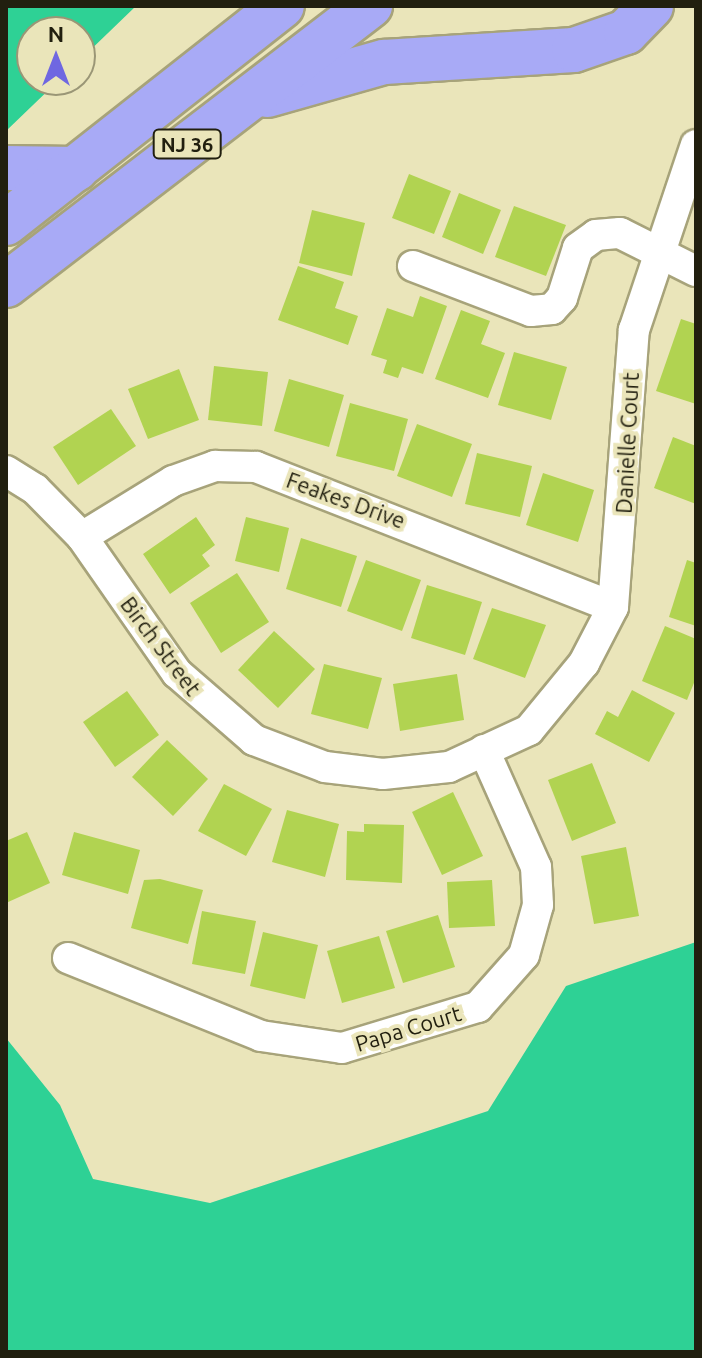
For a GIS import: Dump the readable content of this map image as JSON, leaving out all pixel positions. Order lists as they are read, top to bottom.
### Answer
{
  "streets": {
    "highway": ["NJ 36"],
    "street": [
      "Danielle Court",
      "Feakes Drive",
      "Birch Street",
      "Papa Court"
    ]
  },
  "crossings": [
    ["Danielle Court", "Feakes Drive"],
    ["Danielle Court", "Birch Street"],
    ["Feakes Drive", "Birch Street"],
    ["Birch Street", "Papa Court"]
  ],
  "north": "top"
}
